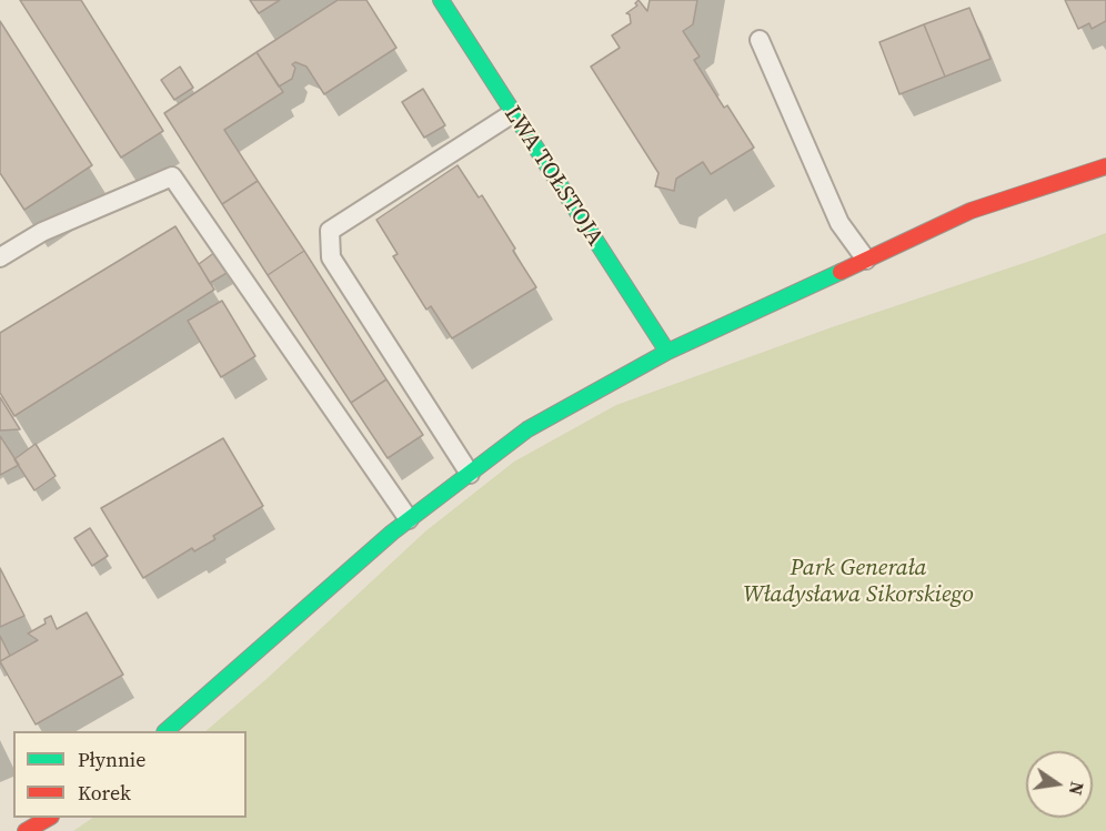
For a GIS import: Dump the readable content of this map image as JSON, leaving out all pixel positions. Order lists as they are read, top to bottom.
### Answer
{
  "streets": {
    "street": ["LWA TOŁSTOJA"]
  },
  "parks": ["Park Generała Władysława Sikorskiego"],
  "legend": ["Płynnie", "Korek"],
  "north": "right"
}
